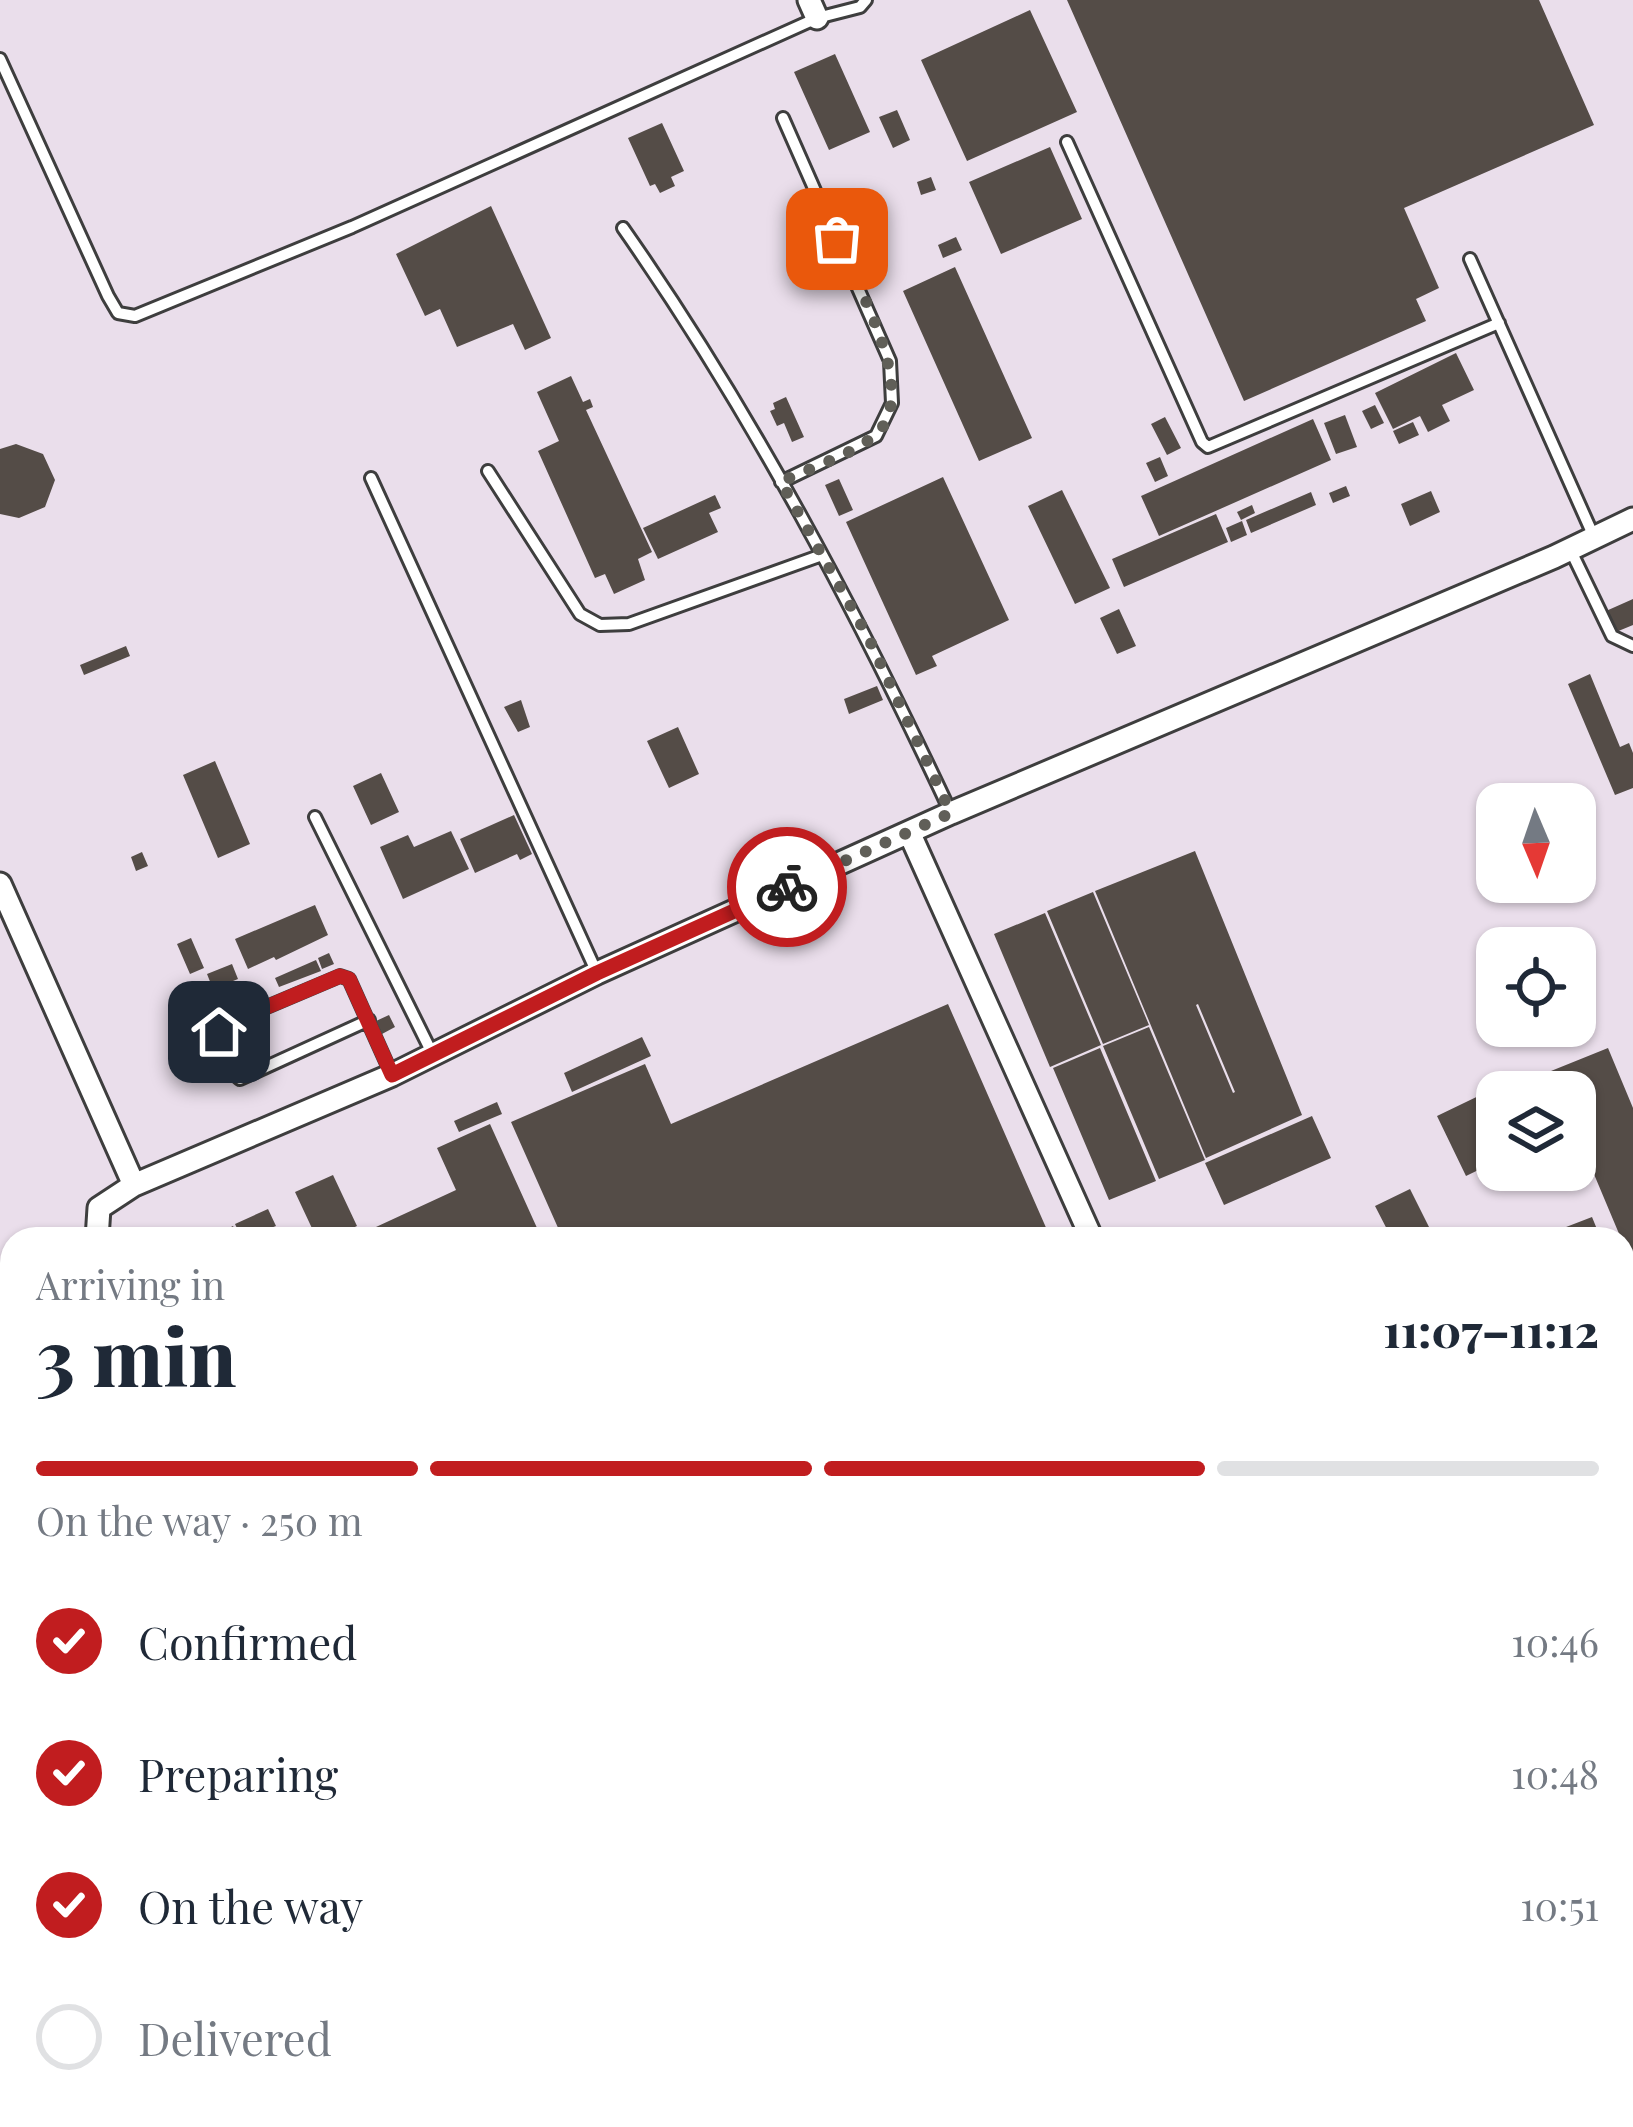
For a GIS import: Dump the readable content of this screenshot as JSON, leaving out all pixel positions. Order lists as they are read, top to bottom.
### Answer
{
  "north": "bottom",
  "page": {
    "heading": ["3 min", "Arriving in", "11:07–11:12"],
    "bar": "On the way · 250 m",
    "list": [
      ["Confirmed", "10:46"],
      ["Preparing", "10:48"],
      ["On the way", "10:51"],
      "Delivered"
    ]
  }
}
